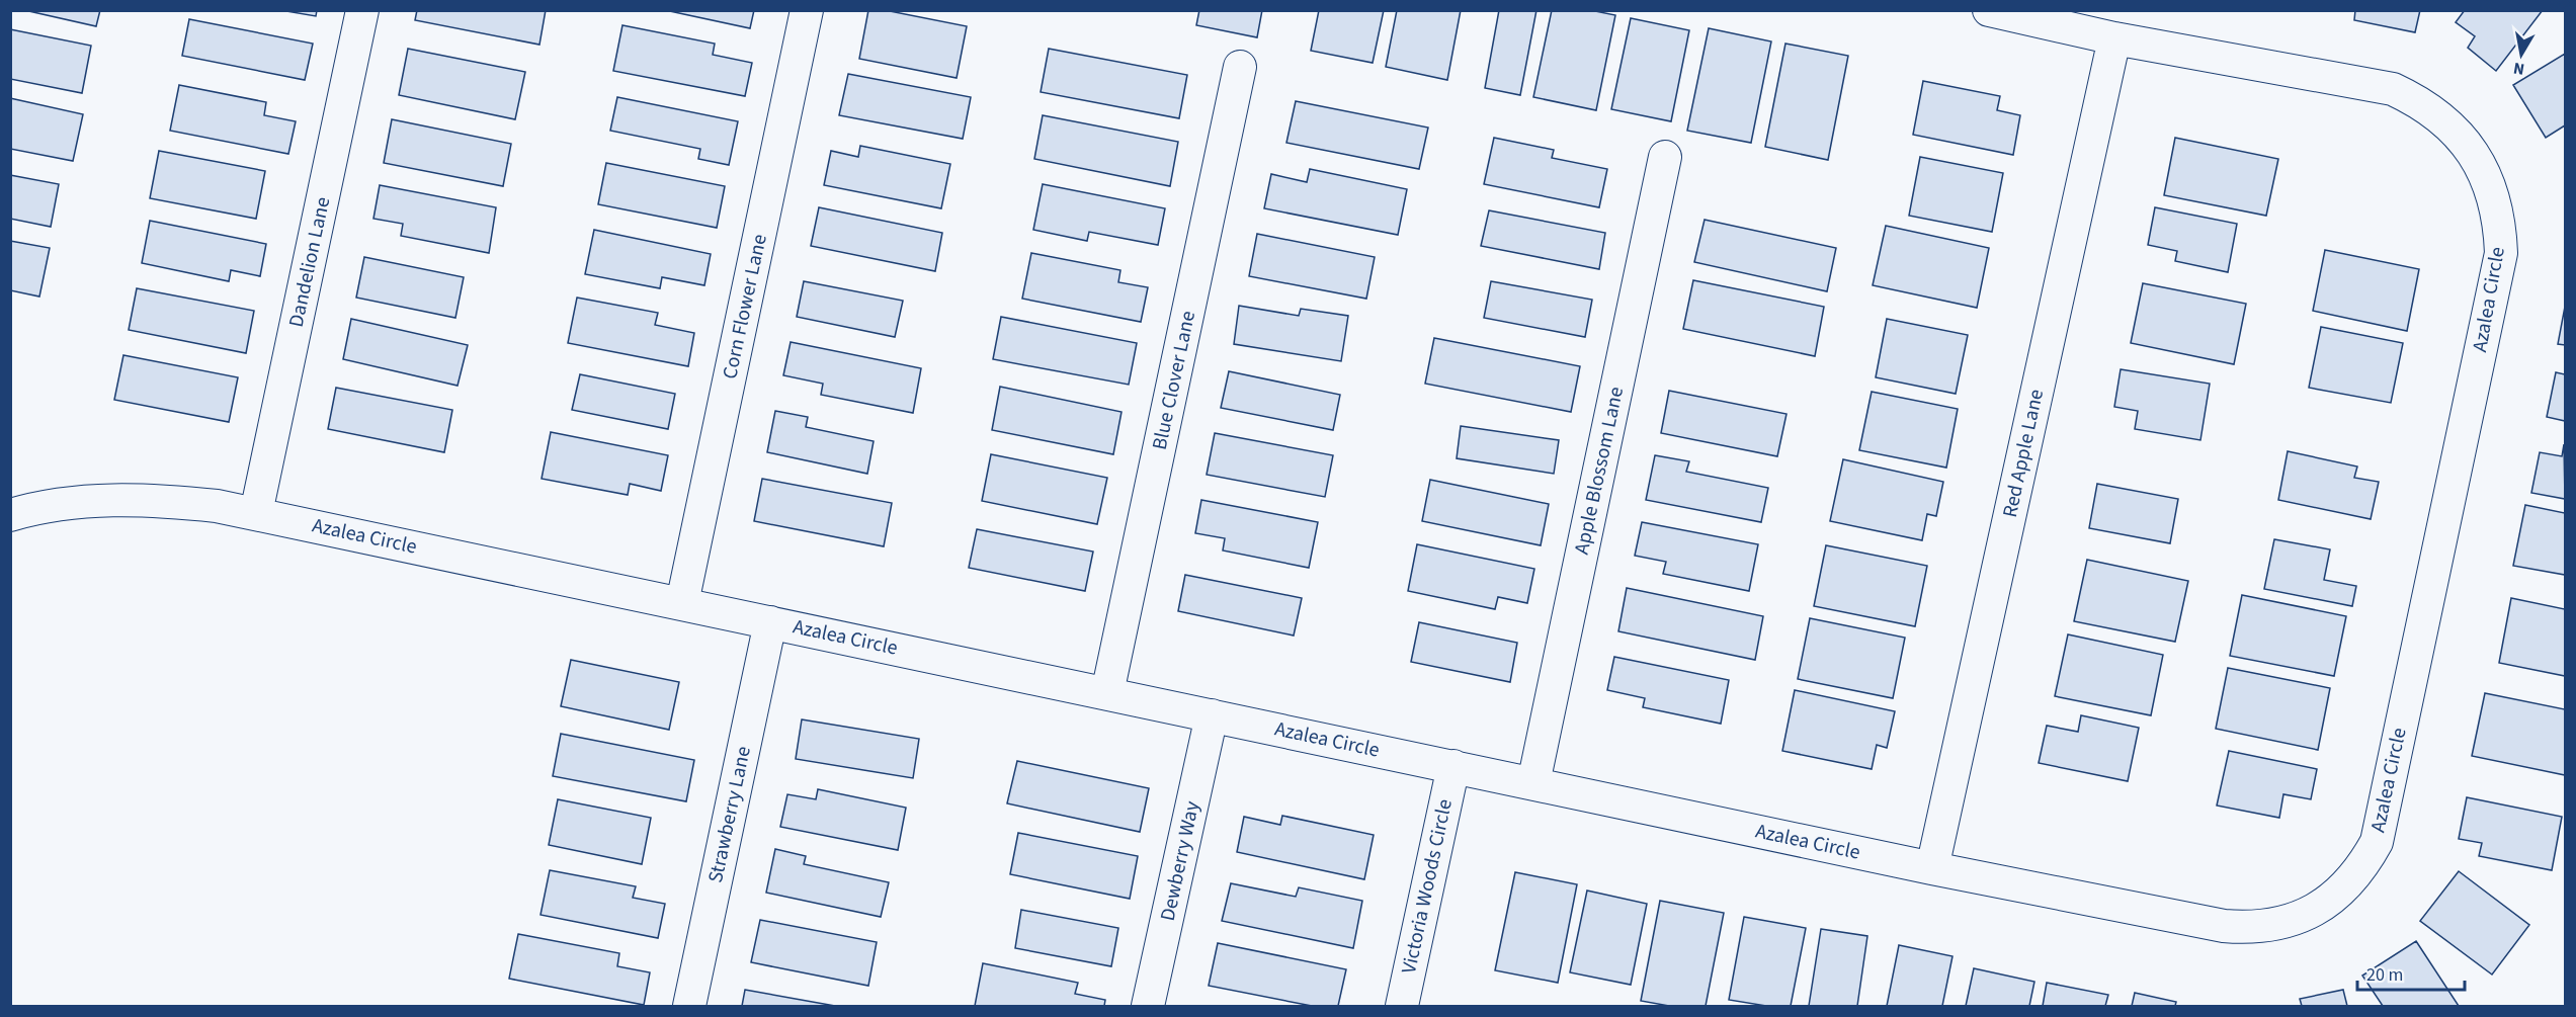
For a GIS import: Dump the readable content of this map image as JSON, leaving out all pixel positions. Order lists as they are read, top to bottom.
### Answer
{
  "streets": {
    "street": [
      "Dandelion Lane",
      "Azalea Circle",
      "Corn Flower Lane",
      "Blue Clover Lane",
      "Red Apple Lane",
      "Apple Blossom Lane",
      "Strawberry Lane",
      "Dewberry Way",
      "Victoria Woods Circle"
    ]
  },
  "crossings": [
    ["Dandelion Lane", "Azalea Circle"],
    ["Azalea Circle", "Corn Flower Lane"],
    ["Azalea Circle", "Blue Clover Lane"],
    ["Azalea Circle", "Red Apple Lane"],
    ["Azalea Circle", "Apple Blossom Lane"],
    ["Azalea Circle", "Strawberry Lane"],
    ["Azalea Circle", "Dewberry Way"],
    ["Azalea Circle", "Victoria Woods Circle"]
  ],
  "scale_bar": "20 m",
  "north": "bottom"
}
